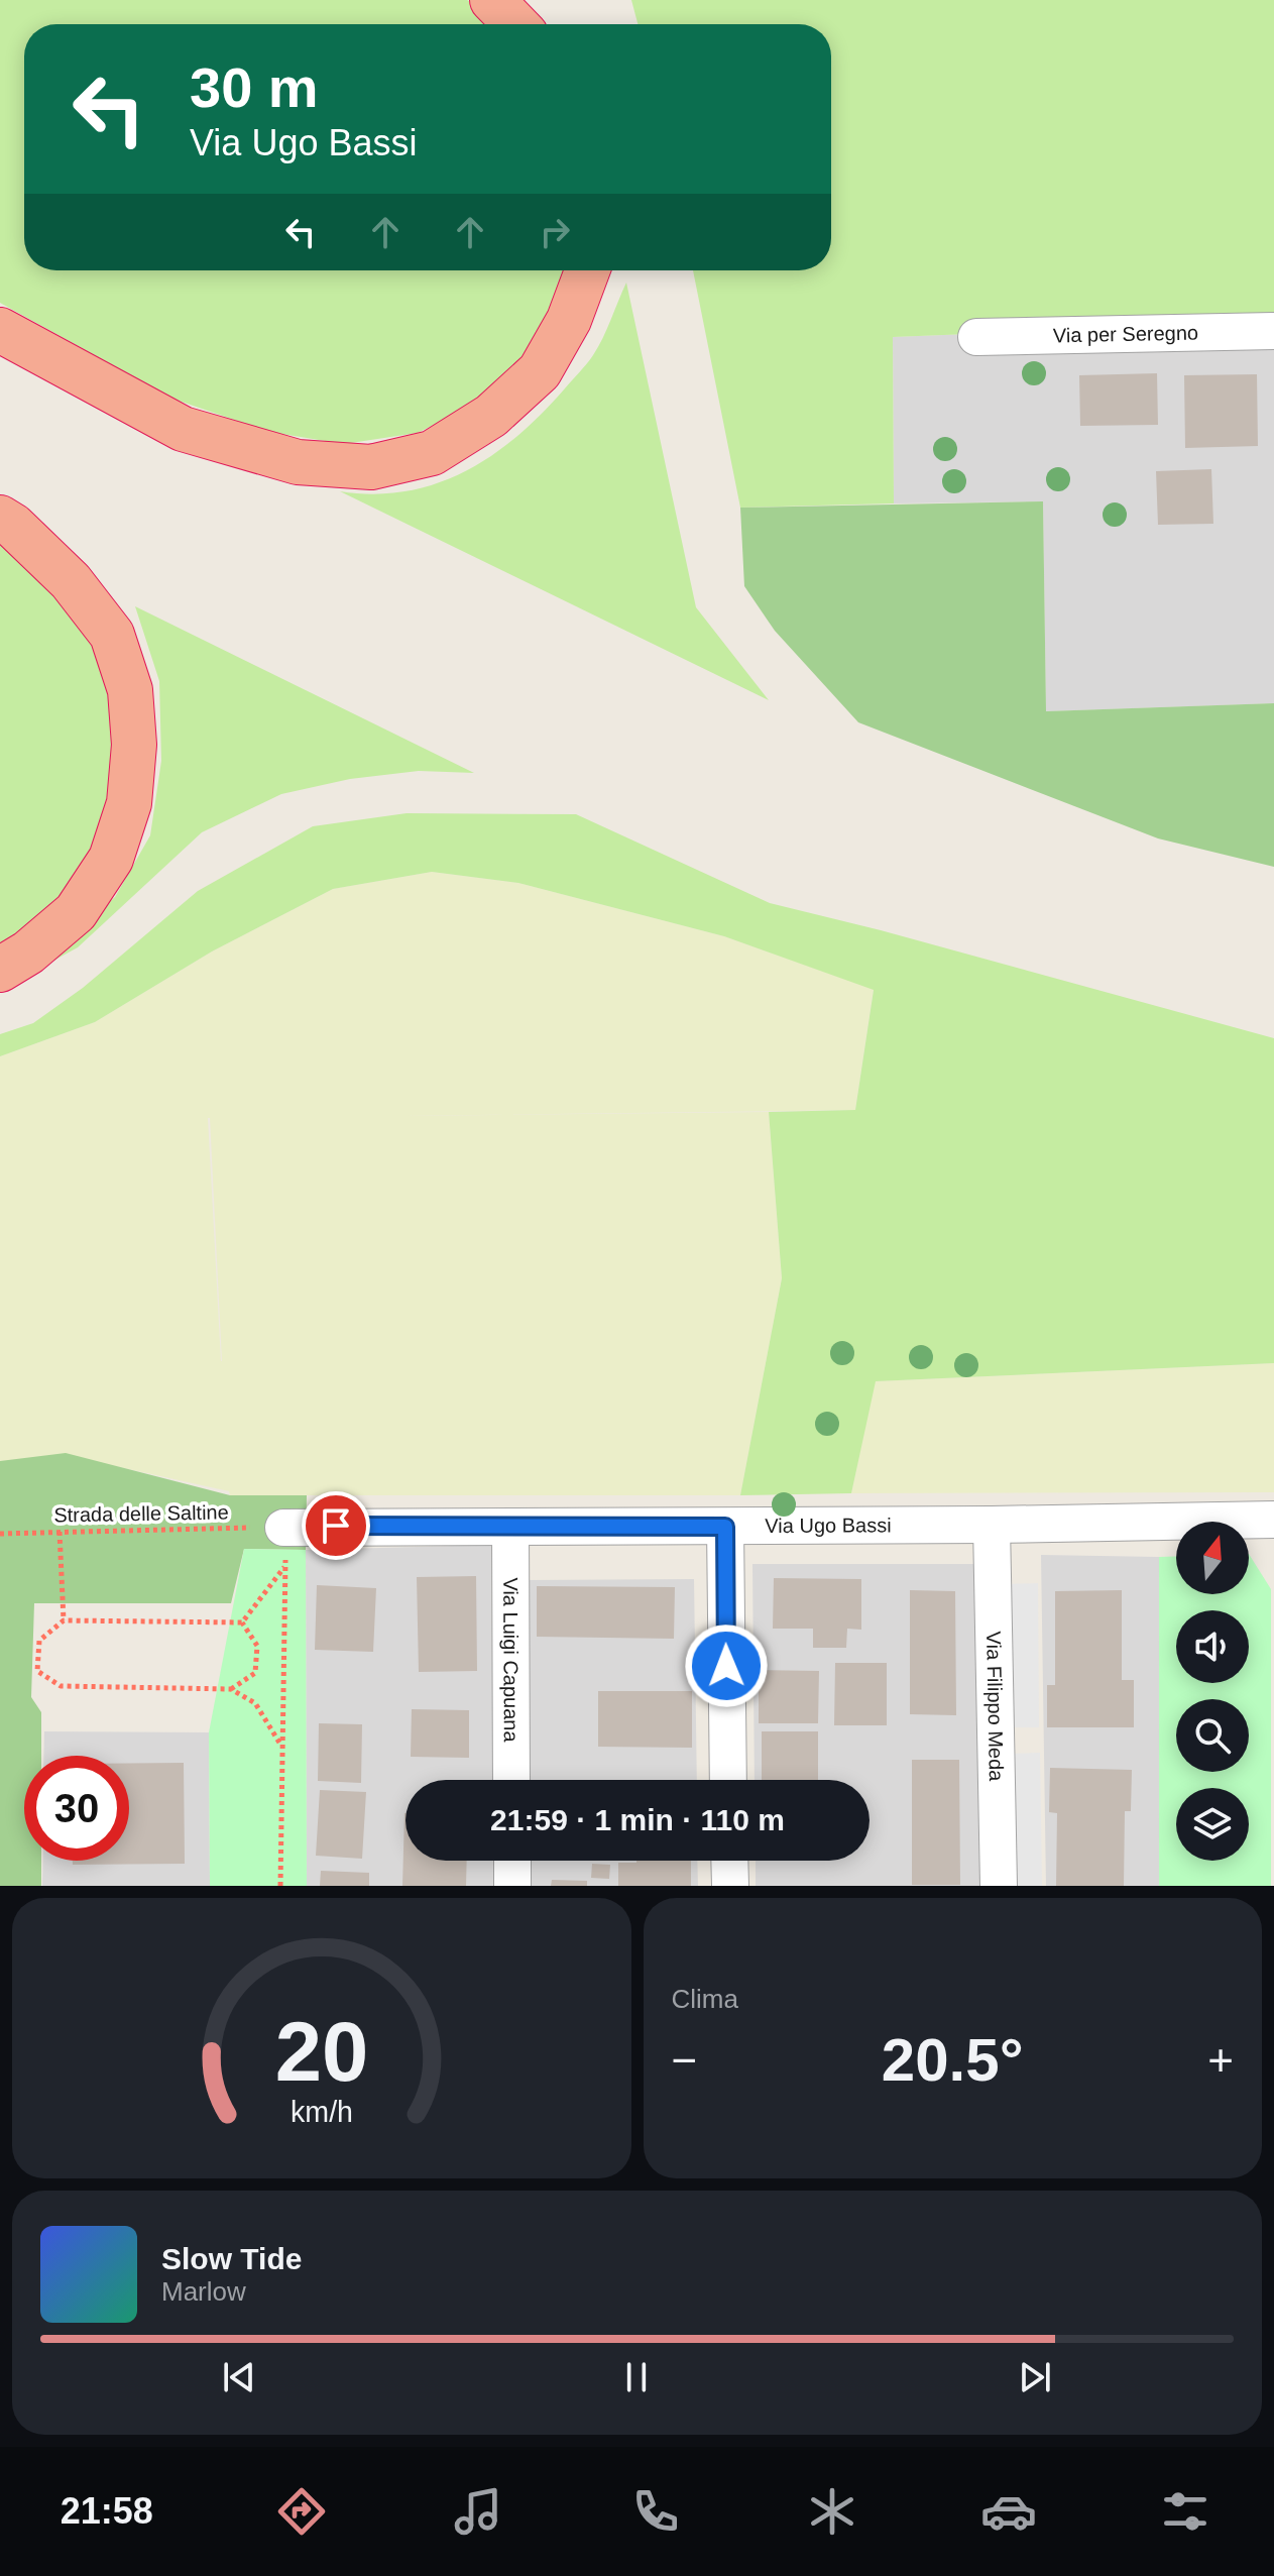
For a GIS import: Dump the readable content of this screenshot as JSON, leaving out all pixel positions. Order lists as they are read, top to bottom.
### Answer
{
  "streets": {
    "street": [
      "Via per Seregno",
      "Via Ugo Bassi",
      "Via Luigi Capuana",
      "Via Filippo Meda"
    ],
    "path": ["Strada delle Saltine"]
  },
  "crossings": [
    ["Strada delle Saltine", "Via Ugo Bassi"],
    ["Via Ugo Bassi", "Via Luigi Capuana"],
    ["Via Ugo Bassi", "Via Filippo Meda"]
  ],
  "north": "top",
  "page": {
    "turn": ["30 m", "Via Ugo Bassi"],
    "limit": "30",
    "trip": "21:59 · 1 min · 110 m",
    "tile": "Clima",
    "heat": ["−", "20.5°", "+"],
    "song": ["Slow Tide", "Marlow"],
    "tabs": "21:58",
    "gauge": ["20", "km/h"]
  }
}
